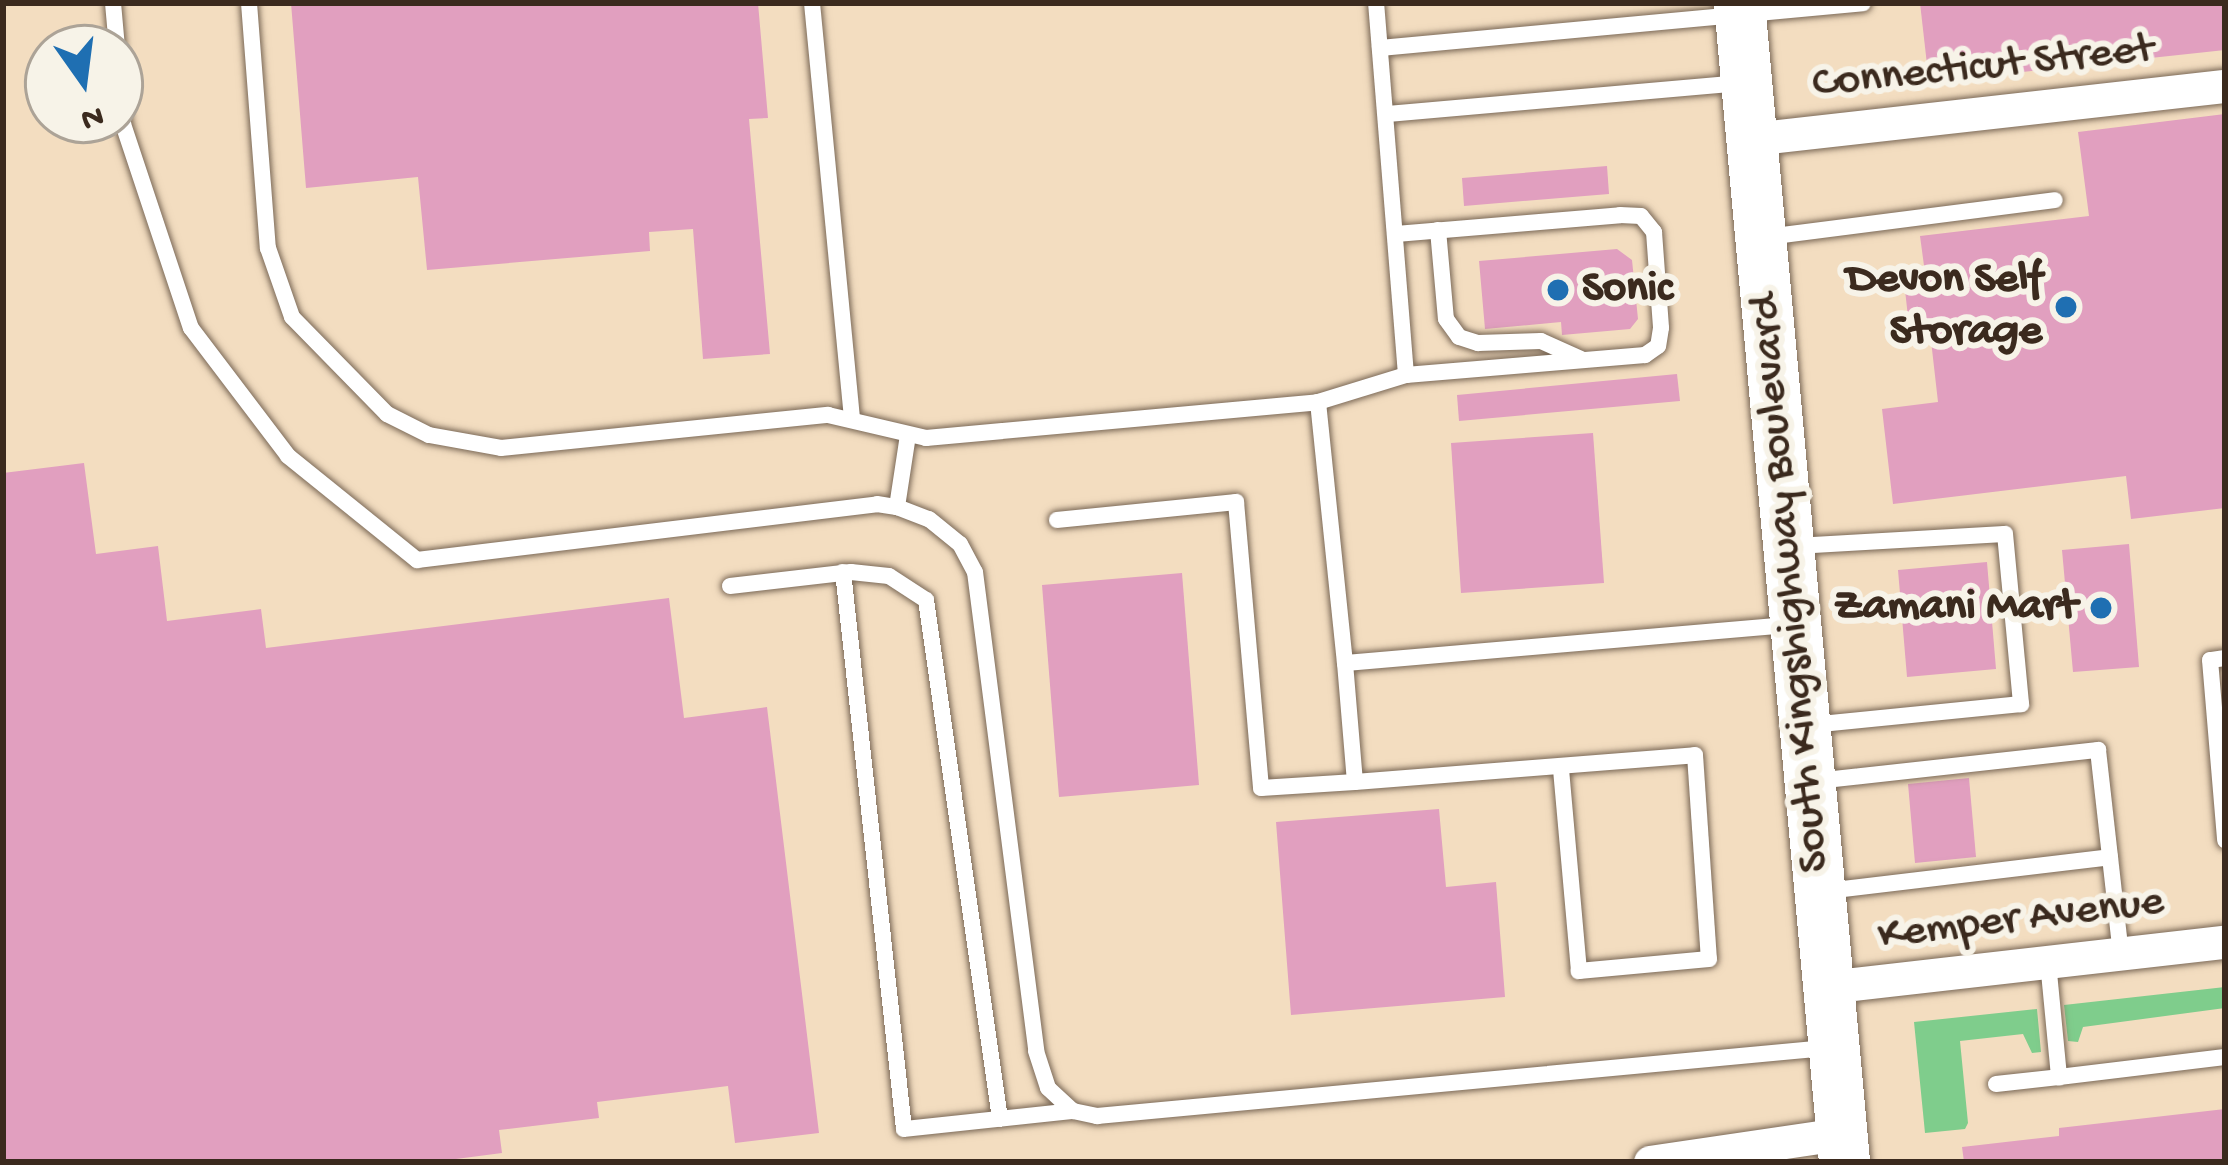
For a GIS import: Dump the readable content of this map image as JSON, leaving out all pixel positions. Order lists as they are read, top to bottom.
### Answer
{
  "streets": {
    "main road": ["South Kingshighway Boulevard"],
    "street": ["Connecticut Street", "Kemper Avenue"]
  },
  "crossings": [
    ["Connecticut Street", "South Kingshighway Boulevard"],
    ["South Kingshighway Boulevard", "Kemper Avenue"]
  ],
  "places": ["Sonic", "Devon Self Storage", "Zamani Mart"],
  "north": "bottom"
}
